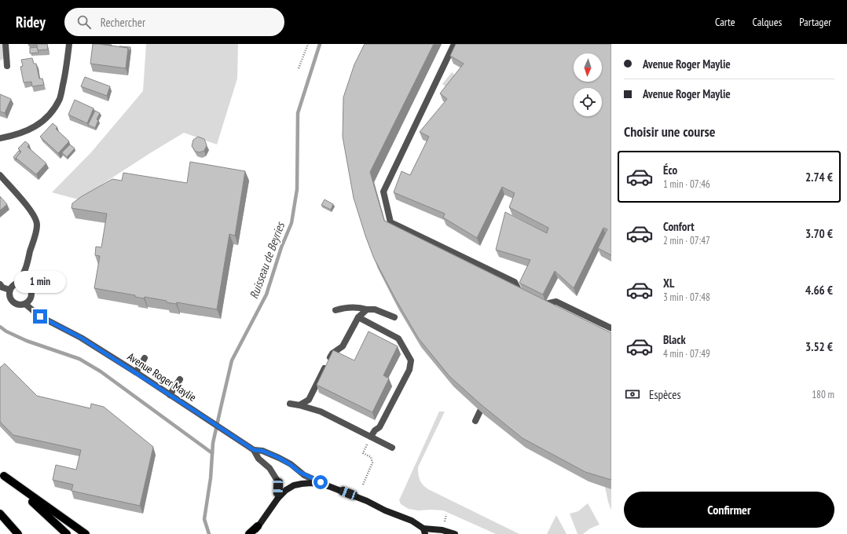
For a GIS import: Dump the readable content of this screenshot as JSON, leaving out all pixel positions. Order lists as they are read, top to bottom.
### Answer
{
  "streets": {
    "street": ["Avenue Roger Maylie"]
  },
  "water": ["Ruisseau de Beyries"],
  "north": "bottom",
  "page": {
    "header": "Ridey",
    "search": "Rechercher",
    "nav": ["Carte", "Calques", "Partager"],
    "banner": ["Avenue Roger Maylie", "Avenue Roger Maylie"],
    "heading": "Choisir une course",
    "list": [
      {
        "name": "Éco",
        "note": "1 min · 07:46",
        "value": "2.74 €"
      },
      {
        "name": "Confort",
        "note": "2 min · 07:47",
        "value": "3.70 €"
      },
      {
        "name": "XL",
        "note": "3 min · 07:48",
        "value": "4.66 €"
      },
      {
        "name": "Black",
        "note": "4 min · 07:49",
        "value": "3.52 €"
      }
    ],
    "bubble": "1 min",
    "pay": ["Espèces", "180 m"],
    "buttons": "Confirmer"
  }
}
